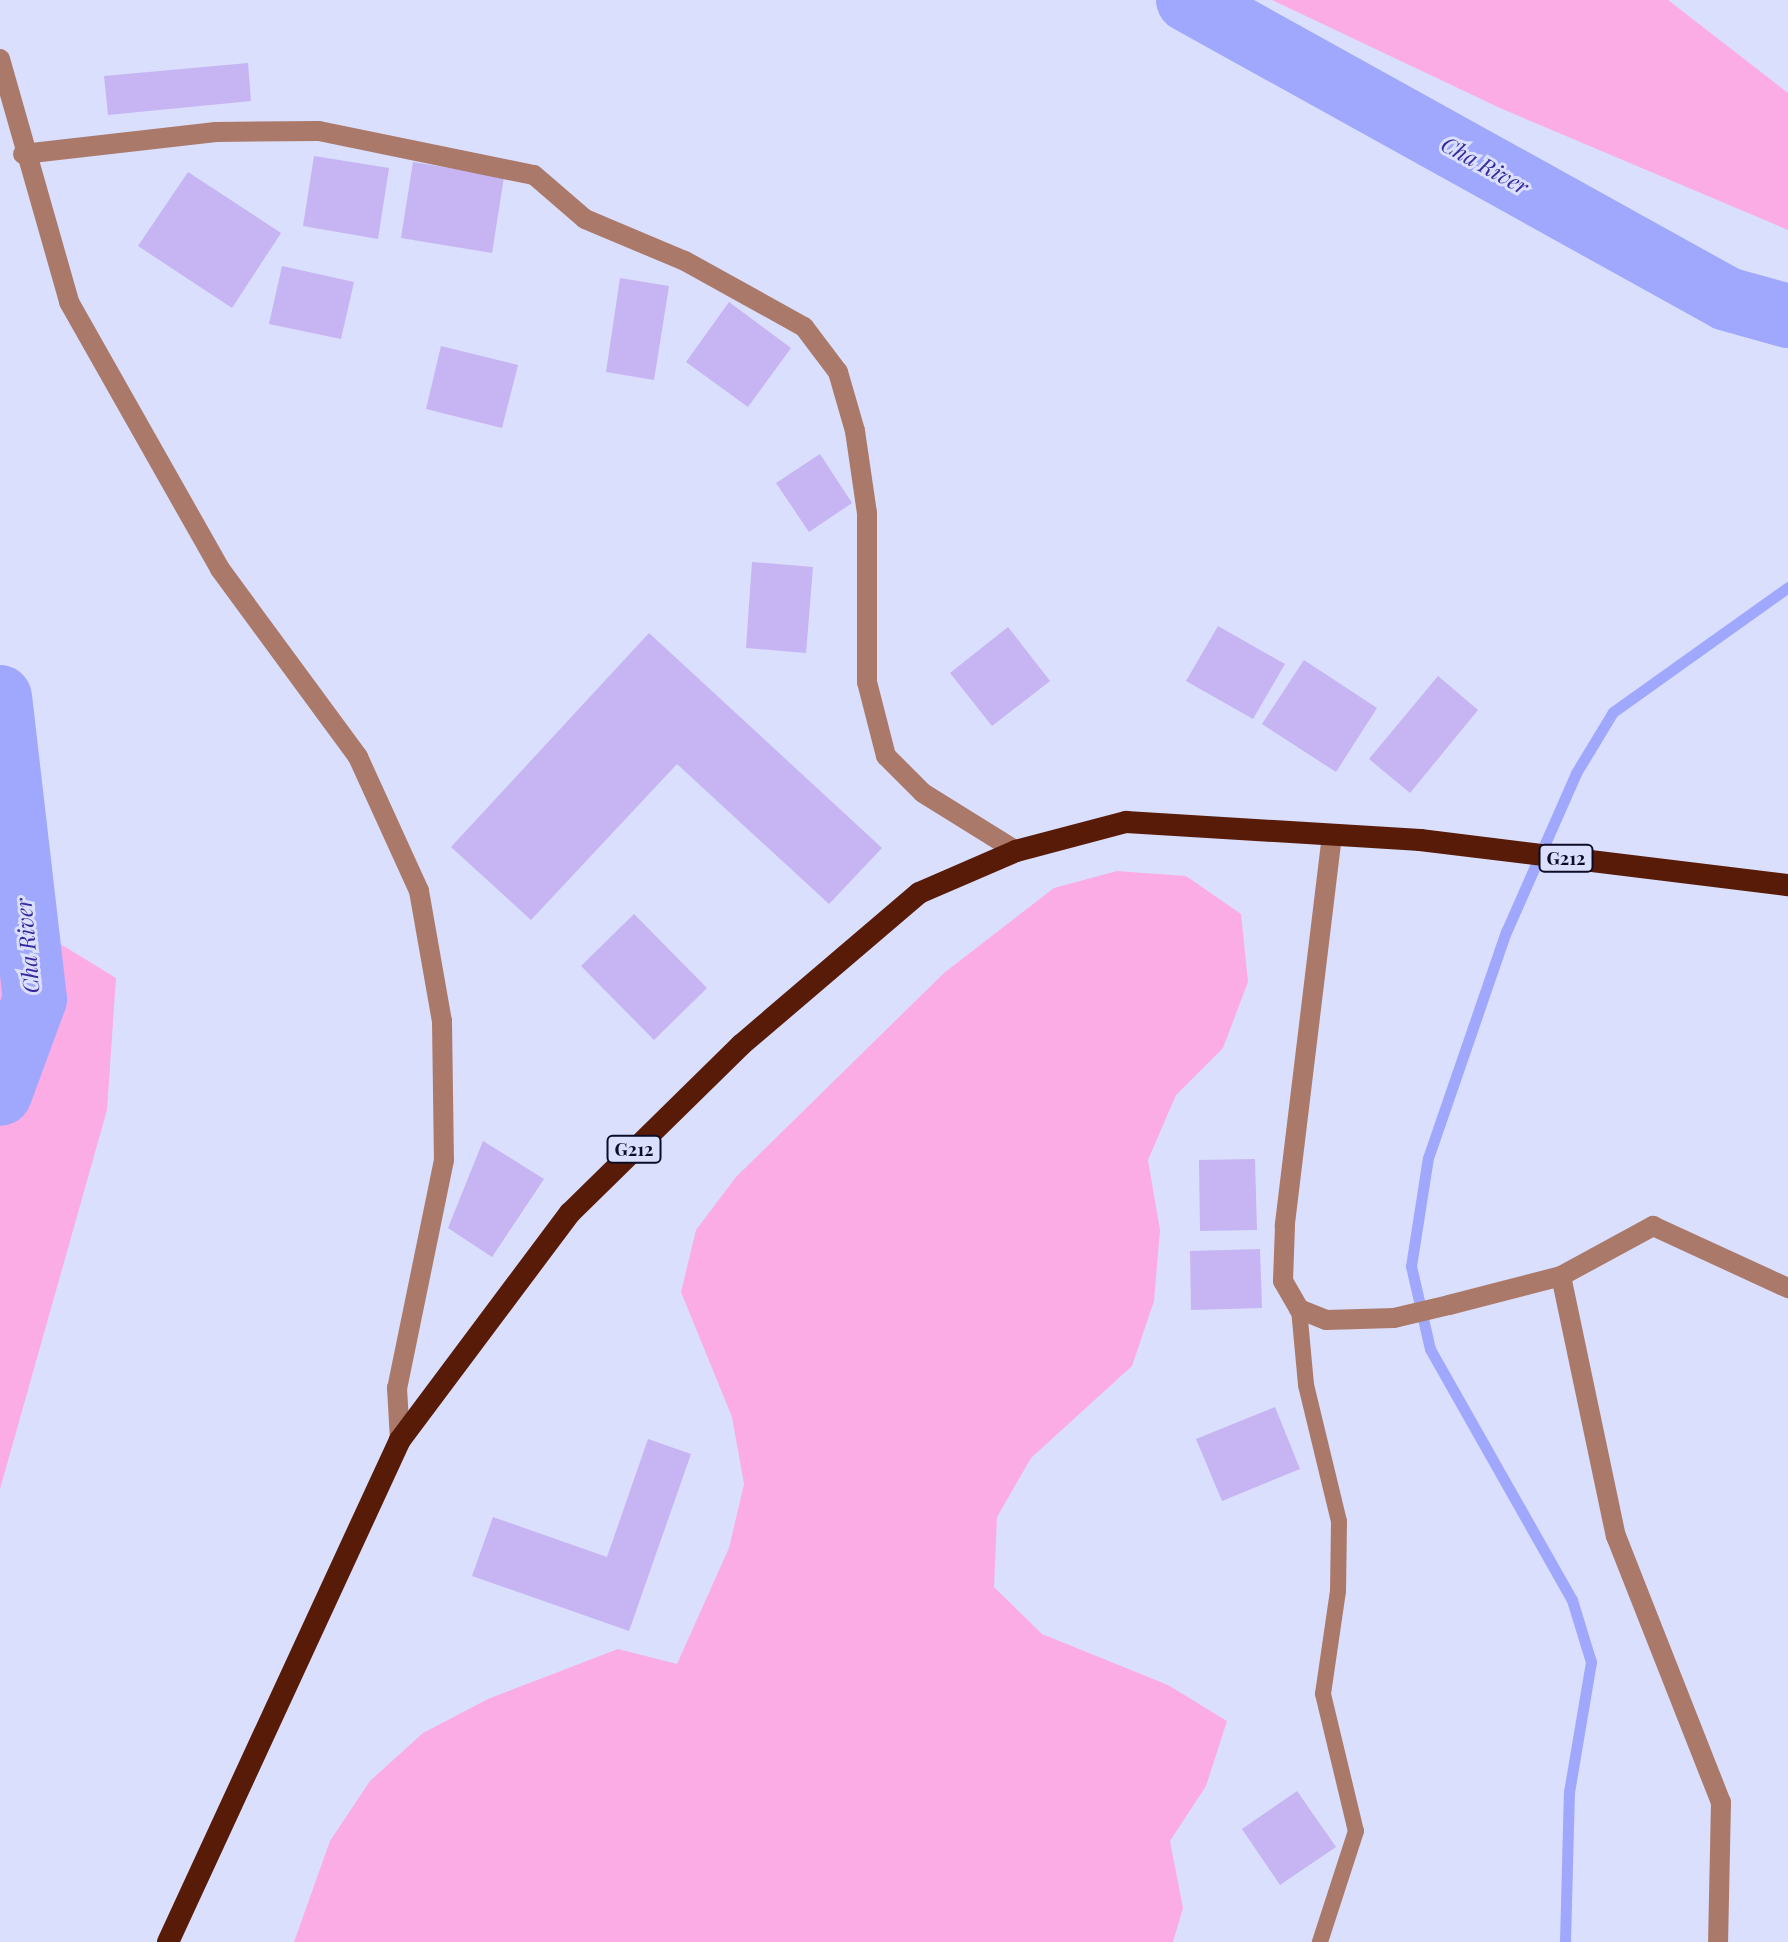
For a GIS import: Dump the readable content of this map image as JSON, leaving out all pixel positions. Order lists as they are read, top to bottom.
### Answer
{
  "streets": {
    "highway": ["G212"]
  },
  "water": ["Cha River"]
}
